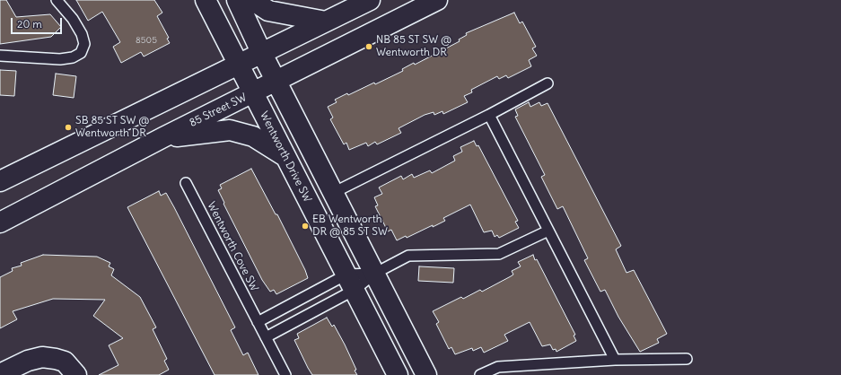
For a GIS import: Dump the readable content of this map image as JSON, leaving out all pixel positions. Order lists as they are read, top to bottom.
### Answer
{
  "streets": {
    "main road": ["85 Street SW", "Wentworth Drive SW"],
    "lane": ["Wentworth Cove SW"]
  },
  "crossings": [
    ["85 Street SW", "Wentworth Drive SW"]
  ],
  "places": ["NB 85 ST SW @ Wentworth DR", "SB 85 ST SW @ Wentworth DR", "EB Wentworth DR @ 85 ST SW"],
  "house_numbers": ["8505"],
  "scale_bar": "20 m"
}
